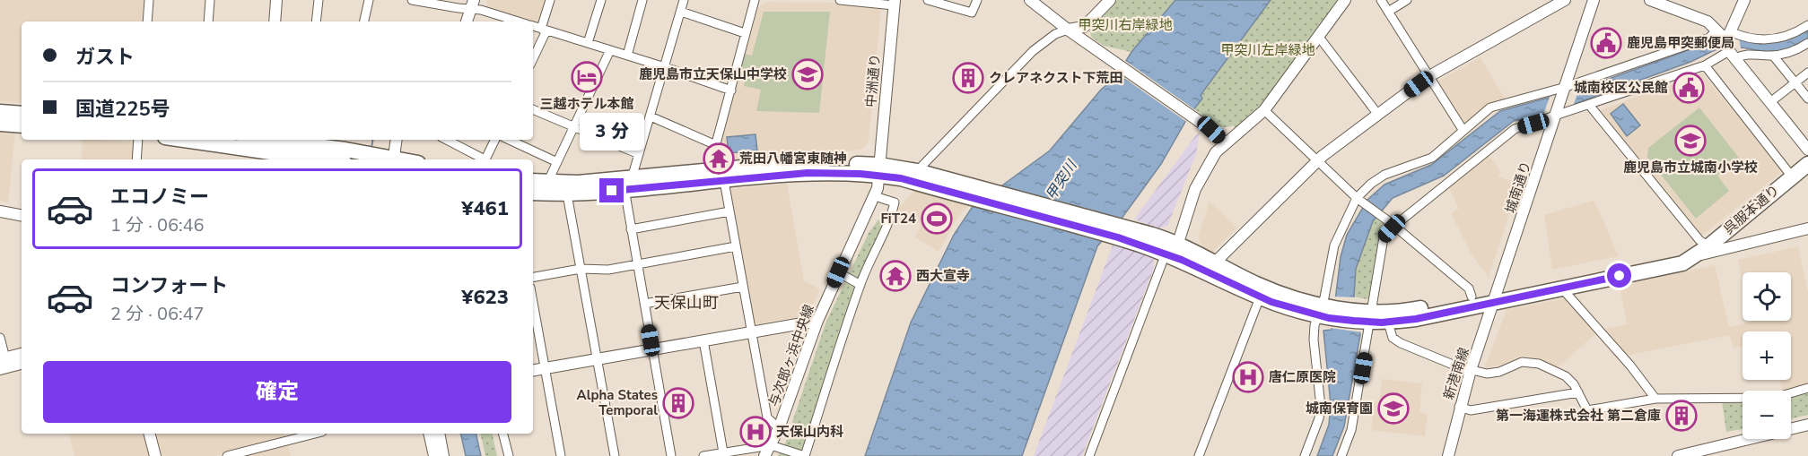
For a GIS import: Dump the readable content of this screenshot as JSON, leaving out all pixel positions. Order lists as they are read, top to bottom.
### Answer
{
  "streets": {
    "highway": ["呉服本通り"],
    "street": [
      "中洲通り",
      "城南通り",
      "与次郎ヶ浜中央線",
      "新港南線"
    ]
  },
  "crossings": [
    ["中洲通り", "与次郎ヶ浜中央線"],
    ["城南通り", "呉服本通り"],
    ["城南通り", "新港南線"],
    ["呉服本通り", "新港南線"]
  ],
  "districts": ["天保山町"],
  "water": ["甲突川"],
  "parks": ["甲突川右岸緑地", "甲突川左岸緑地"],
  "places": {
    "public building": ["鹿児島甲突郵便局", "城南校区公民館"],
    "school or university": ["鹿児島市立天保山中学校", "鹿児島市立城南小学校", "城南保育園"],
    "hotel": ["三越ホテル本館"],
    "building": ["クレアネクスト下荒田", "Alpha States Temporal", "第一海運株式会社 第二倉庫"],
    "temple": ["荒田八幡宮東随神", "西大宣寺"],
    "sports": ["FiT24"],
    "hospital": ["唐仁原医院", "天保山内科"]
  },
  "page": {
    "banner": ["ガスト", "国道225号"],
    "bubble": "3 分",
    "list": [
      {
        "name": "エコノミー",
        "note": "1 分 · 06:46",
        "value": "¥461"
      },
      {
        "name": "コンフォート",
        "note": "2 分 · 06:47",
        "value": "¥623"
      }
    ],
    "map_buttons": ["+", "−"],
    "buttons": "確定"
  }
}
